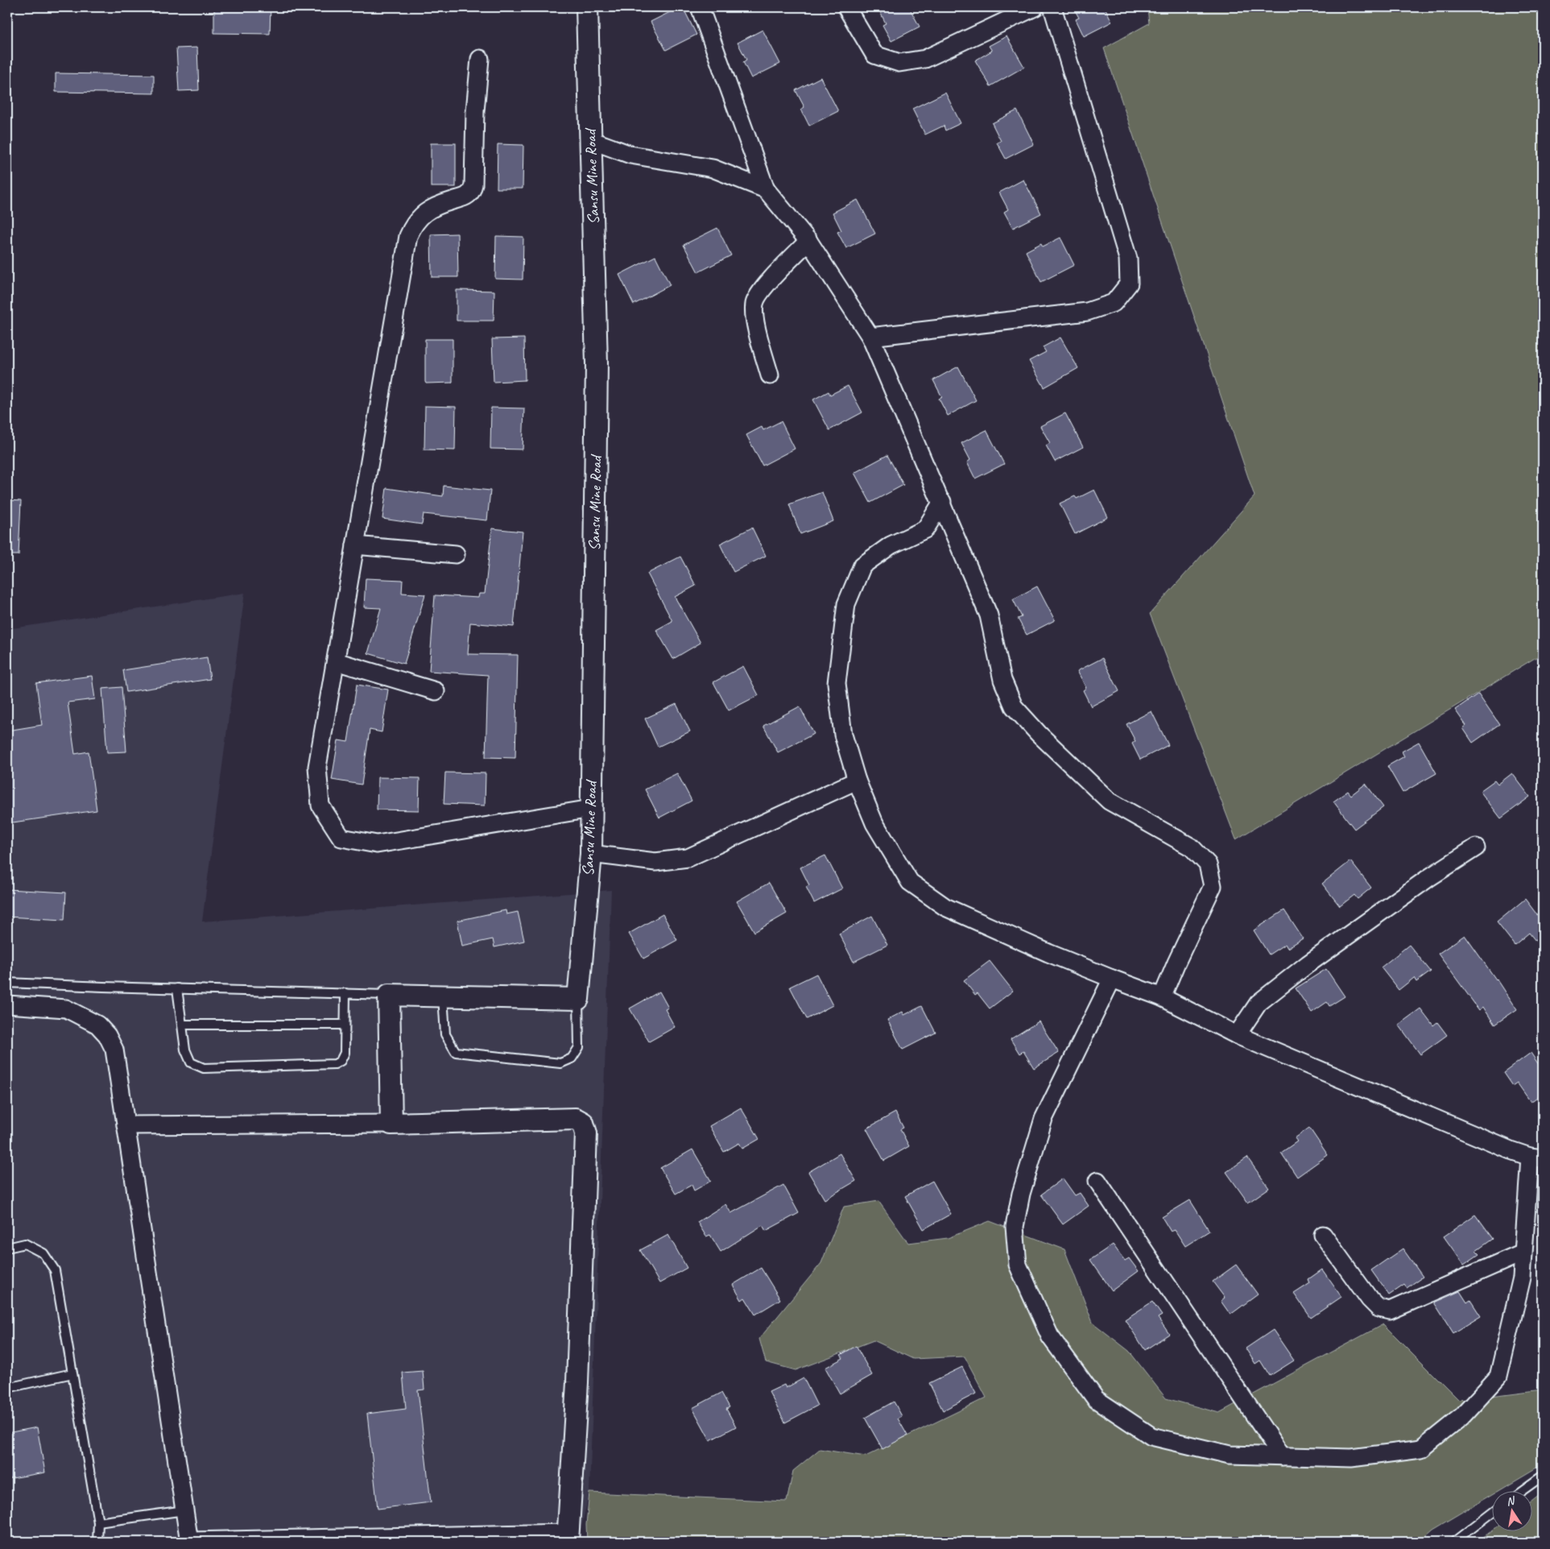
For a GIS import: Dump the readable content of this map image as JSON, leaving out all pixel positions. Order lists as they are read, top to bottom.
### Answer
{
  "streets": {
    "street": ["Sansu Mine Road"]
  },
  "north": "top"
}
